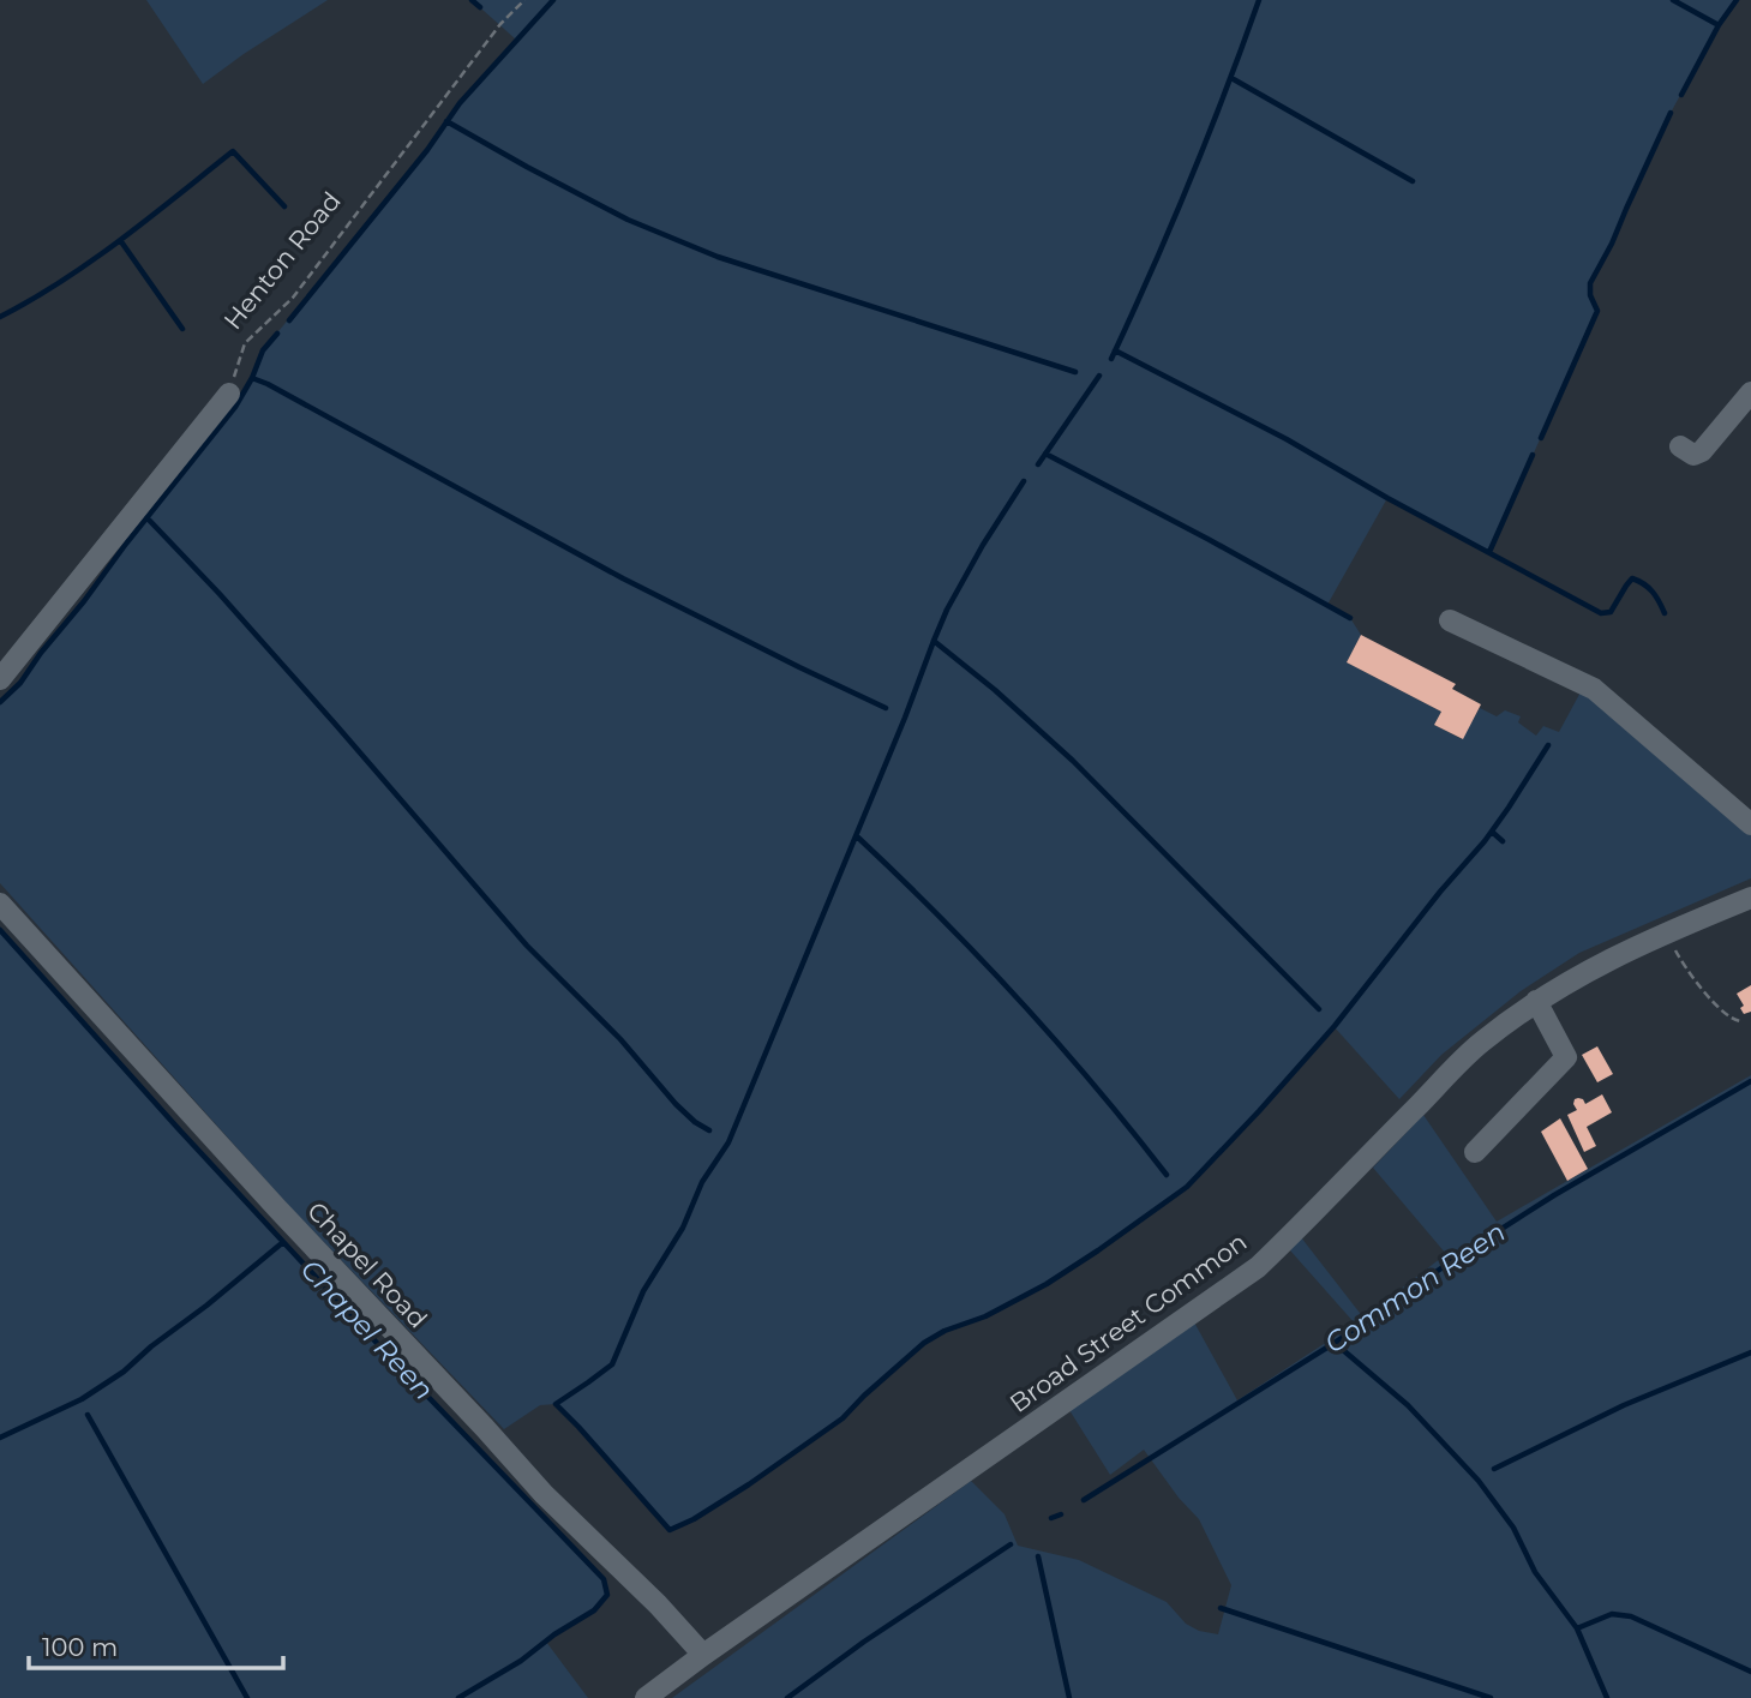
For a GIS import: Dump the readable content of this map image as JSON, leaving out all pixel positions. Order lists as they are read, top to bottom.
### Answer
{
  "streets": {
    "street": ["Chapel Road", "Broad Street Common"],
    "path": ["Henton Road"]
  },
  "crossings": [
    ["Chapel Road", "Broad Street Common"]
  ],
  "water": ["Common Reen", "Chapel Reen"],
  "scale_bar": "100 m"
}
